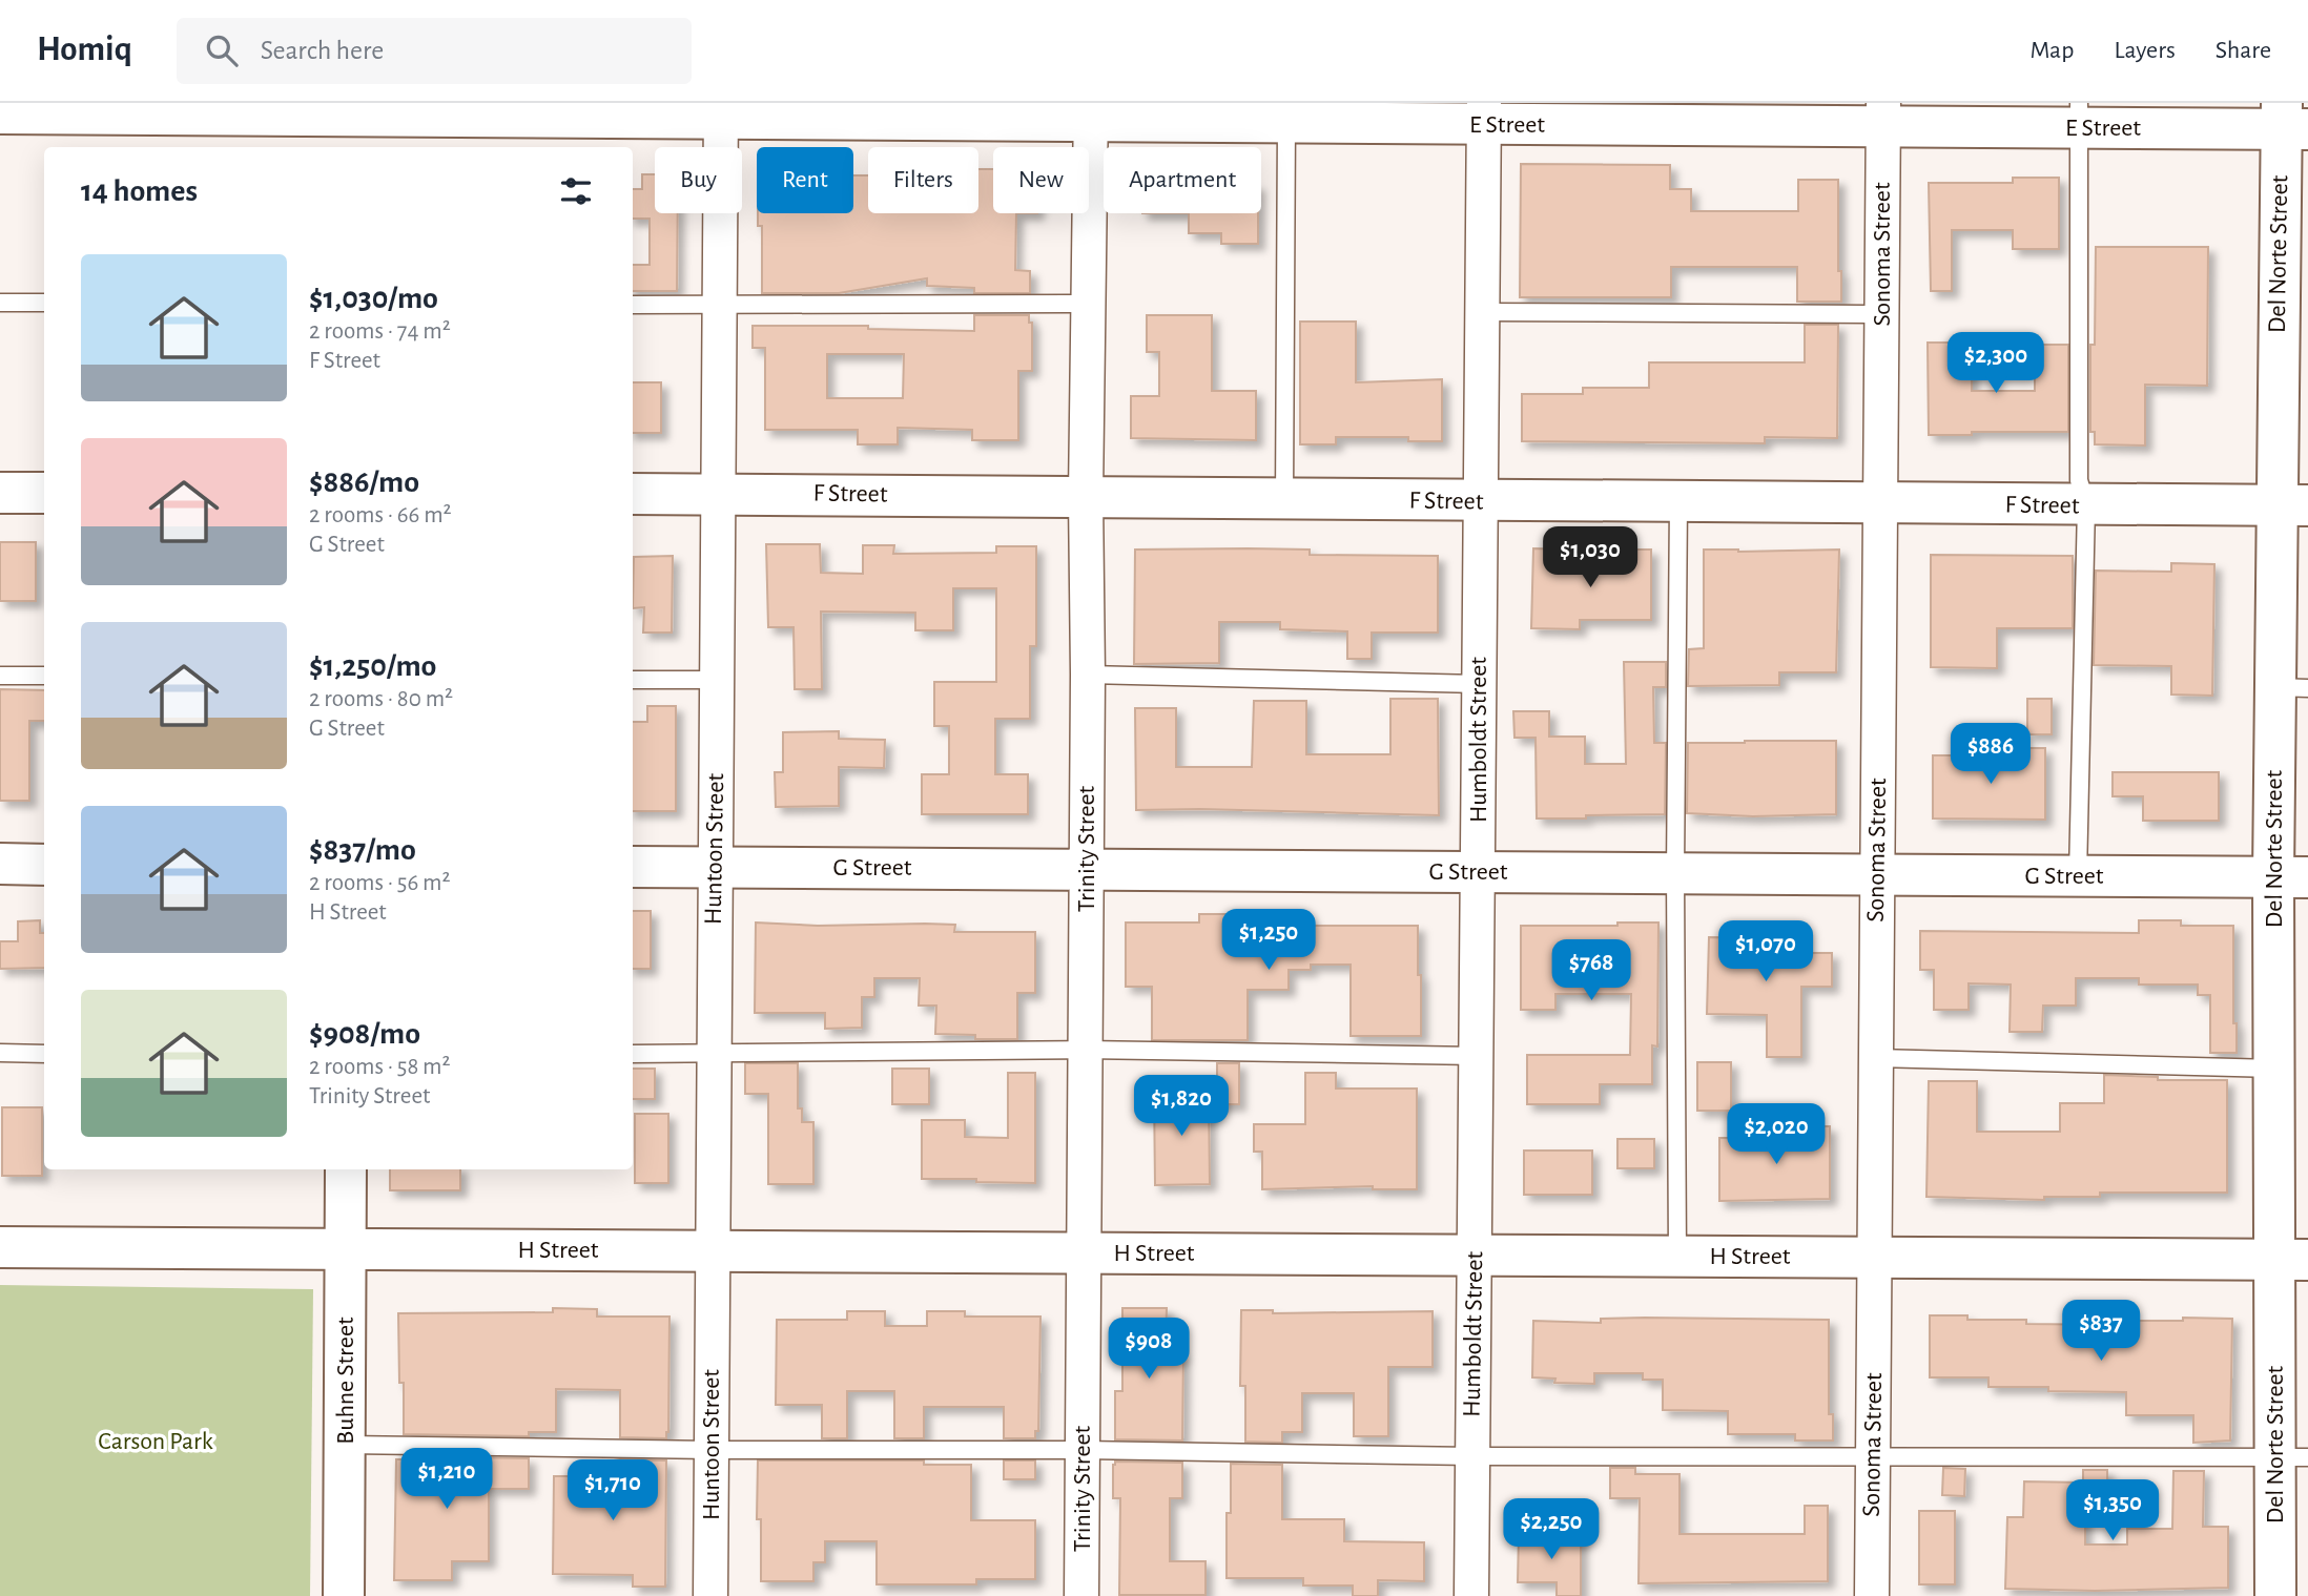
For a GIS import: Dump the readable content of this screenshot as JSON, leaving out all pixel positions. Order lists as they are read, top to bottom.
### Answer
{
  "streets": {
    "street": [
      "E Street",
      "Sonoma Street",
      "Del Norte Street",
      "F Street",
      "Humboldt Street",
      "Huntoon Street",
      "Trinity Street",
      "G Street",
      "H Street",
      "Buhne Street"
    ]
  },
  "crossings": [
    ["E Street", "Sonoma Street"],
    ["E Street", "Del Norte Street"],
    ["E Street", "Humboldt Street"],
    ["E Street", "Huntoon Street"],
    ["E Street", "Trinity Street"],
    ["Sonoma Street", "F Street"],
    ["Sonoma Street", "G Street"],
    ["Sonoma Street", "H Street"],
    ["Del Norte Street", "F Street"],
    ["Del Norte Street", "G Street"],
    ["Del Norte Street", "H Street"],
    ["F Street", "Humboldt Street"],
    ["F Street", "Huntoon Street"],
    ["F Street", "Trinity Street"],
    ["Humboldt Street", "G Street"],
    ["Humboldt Street", "H Street"],
    ["Huntoon Street", "G Street"],
    ["Huntoon Street", "H Street"],
    ["Trinity Street", "G Street"],
    ["Trinity Street", "H Street"],
    ["H Street", "Buhne Street"]
  ],
  "parks": ["Carson Park"],
  "page": {
    "header": "Homiq",
    "search": "Search here",
    "nav": ["Map", "Layers", "Share"],
    "chip": [
      "Buy",
      "Rent",
      "Filters",
      "New",
      "Apartment"
    ],
    "heading": "14 homes",
    "list": [
      {
        "name": "$1,030/mo",
        "note": "2 rooms · 74 m² · F Street"
      },
      {
        "name": "$886/mo",
        "note": "2 rooms · 66 m² · G Street"
      },
      {
        "name": "$1,250/mo",
        "note": "2 rooms · 80 m² · G Street"
      },
      {
        "name": "$837/mo",
        "note": "2 rooms · 56 m² · H Street"
      },
      {
        "name": "$908/mo",
        "note": "2 rooms · 58 m² · Trinity Street"
      }
    ],
    "price": [
      "$2,300",
      "$1,030",
      "$886",
      "$1,250",
      "$1,070",
      "$768",
      "$1,820",
      "$2,020",
      "$837",
      "$908",
      "$1,210",
      "$1,710",
      "$1,350",
      "$2,250"
    ]
  }
}
